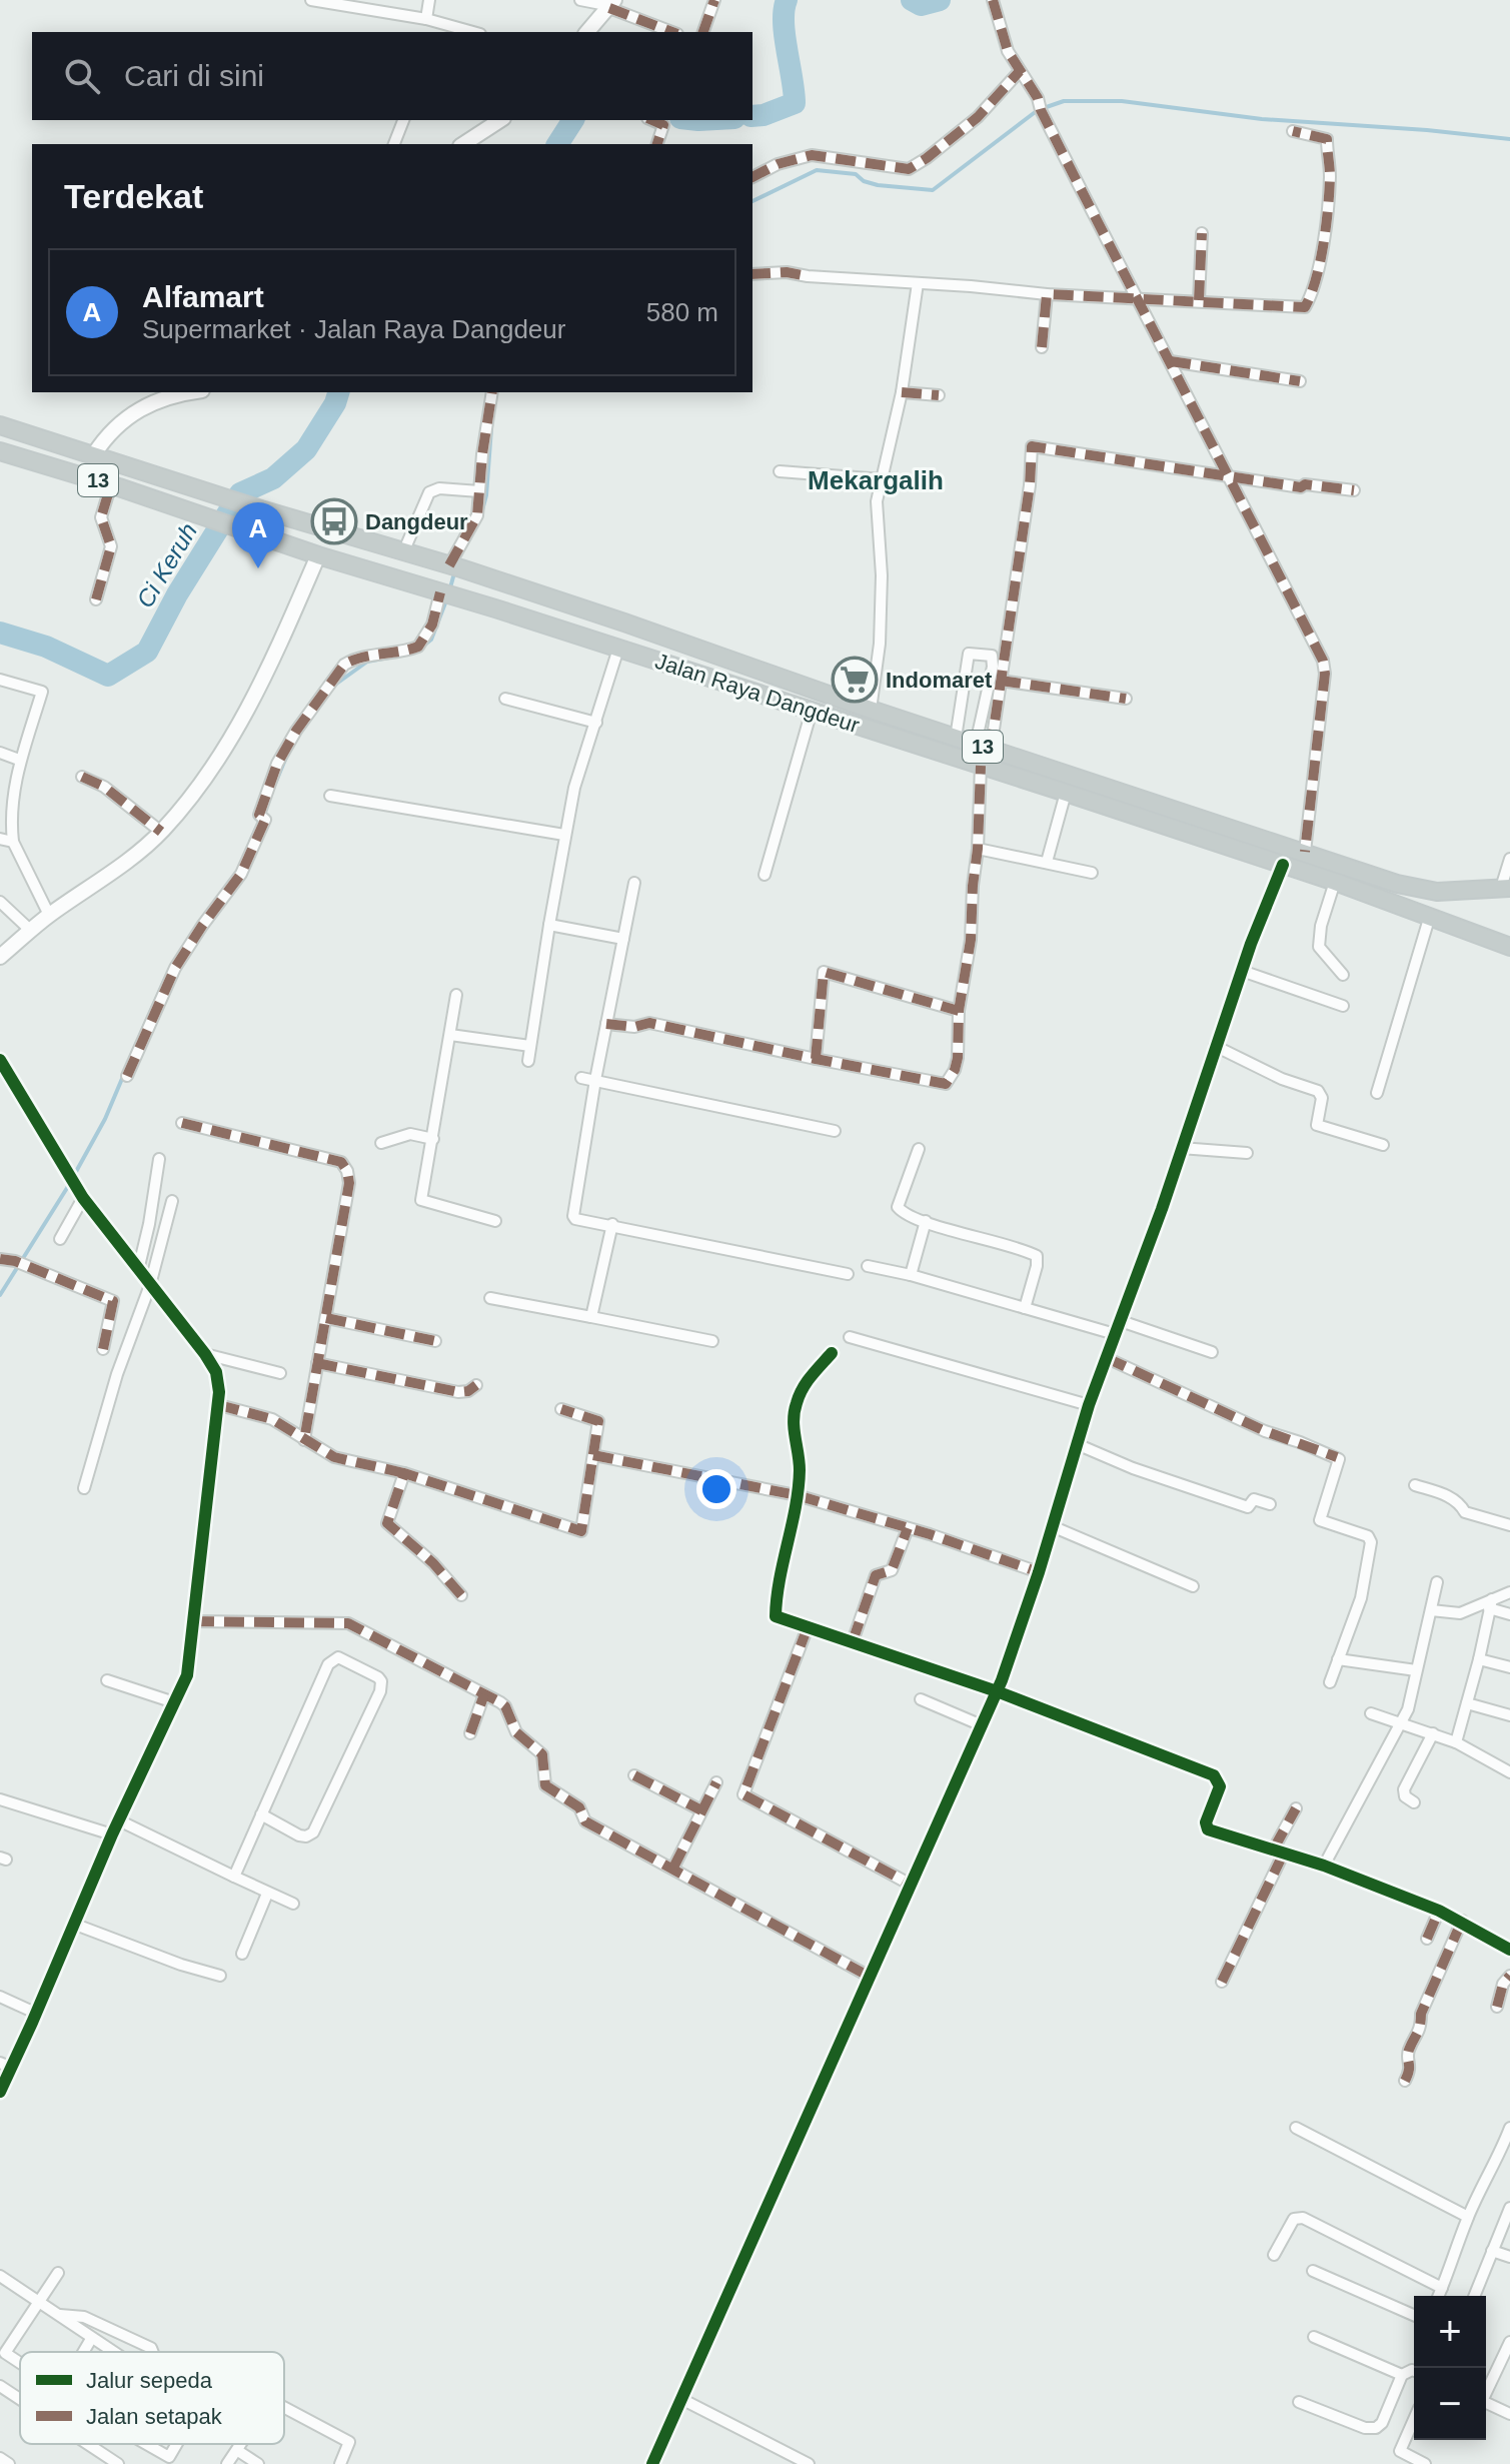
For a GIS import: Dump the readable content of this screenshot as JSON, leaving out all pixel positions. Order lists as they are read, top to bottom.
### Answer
{
  "streets": {
    "highway": ["13", "Jalan Raya Dangdeur"]
  },
  "districts": ["Mekargalih"],
  "water": ["Ci Keruh"],
  "places": {
    "bus stop": ["Dangdeur"],
    "supermarket": ["Indomaret"]
  },
  "legend": ["Jalur sepeda", "Jalan setapak"],
  "page": {
    "search": "Cari di sini",
    "heading": "Terdekat",
    "list": [
      {
        "mark": "A",
        "name": "Alfamart",
        "note": "Supermarket · Jalan Raya Dangdeur",
        "value": "580 m"
      }
    ],
    "pins": "A",
    "map_buttons": ["+", "−"]
  }
}
